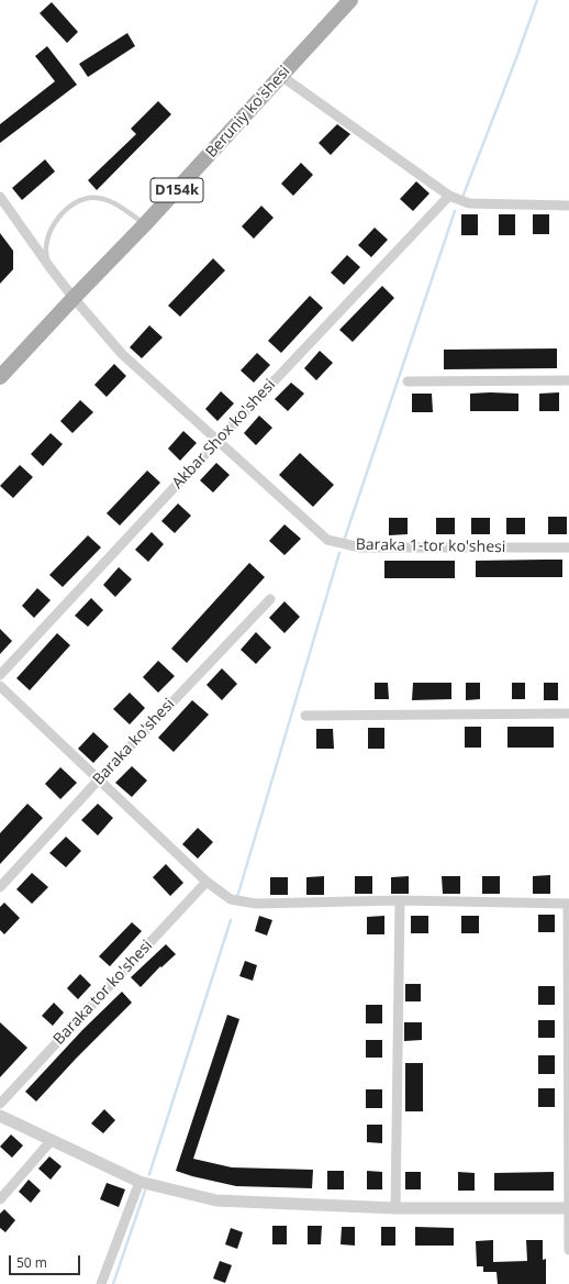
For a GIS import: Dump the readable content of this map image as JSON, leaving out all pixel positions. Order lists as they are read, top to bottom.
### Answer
{
  "streets": {
    "main road": ["Beruniy ko'shesi", "D154k"],
    "street": [
      "Akbar Shox ko'shesi",
      "Baraka 1-tor ko'shesi",
      "Baraka ko'shesi",
      "Baraka tor ko'shesi"
    ]
  },
  "crossings": [
    ["Beruniy ko'shesi", "Baraka 1-tor ko'shesi"],
    ["Akbar Shox ko'shesi", "Baraka 1-tor ko'shesi"]
  ],
  "scale_bar": "50 m"
}
